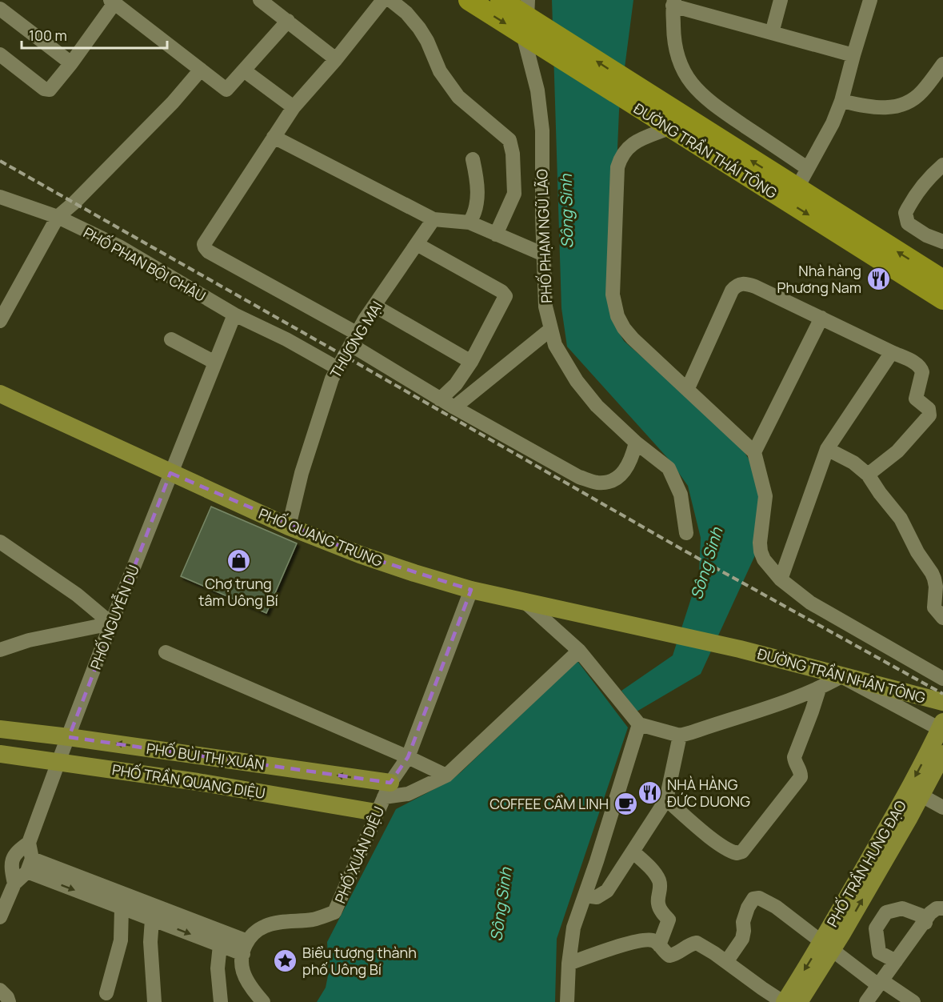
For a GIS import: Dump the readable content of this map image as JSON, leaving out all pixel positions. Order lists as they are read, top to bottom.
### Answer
{
  "streets": {
    "highway": ["ĐƯỜNG TRẦN THÁI TÔNG"],
    "main road": [
      "PHỐ QUANG TRUNG",
      "ĐƯỜNG TRẦN NHÂN TÔNG",
      "PHỐ BÙI THỊ XUÂN",
      "PHỐ TRẦN QUANG DIỆU",
      "PHỐ TRẦN HƯNG ĐẠO"
    ],
    "street": [
      "PHỐ PHẠM NGŨ LÃO",
      "PHỐ PHAN BỘI CHÂU",
      "THƯƠNG MẠI",
      "PHỐ NGUYỄN DU",
      "PHỐ XUÂN DIỆU"
    ]
  },
  "crossings": [
    ["ĐƯỜNG TRẦN THÁI TÔNG", "PHỐ PHẠM NGŨ LÃO"],
    ["PHỐ PHAN BỘI CHÂU", "THƯƠNG MẠI"],
    ["PHỐ PHAN BỘI CHÂU", "PHỐ NGUYỄN DU"],
    ["THƯƠNG MẠI", "PHỐ QUANG TRUNG"],
    ["PHỐ QUANG TRUNG", "PHỐ NGUYỄN DU"],
    ["PHỐ QUANG TRUNG", "ĐƯỜNG TRẦN NHÂN TÔNG"],
    ["PHỐ NGUYỄN DU", "PHỐ BÙI THỊ XUÂN"],
    ["PHỐ NGUYỄN DU", "PHỐ TRẦN QUANG DIỆU"],
    ["PHỐ BÙI THỊ XUÂN", "PHỐ TRẦN QUANG DIỆU"],
    ["PHỐ BÙI THỊ XUÂN", "PHỐ XUÂN DIỆU"],
    ["PHỐ TRẦN QUANG DIỆU", "PHỐ XUÂN DIỆU"]
  ],
  "one_way": ["PHỐ BÙI THỊ XUÂN"],
  "water": ["Sông Sinh"],
  "places": {
    "restaurant": ["Nhà hàng Phương Nam", "NHÀ HÀNG ĐỨC DUONG"],
    "shop": ["Chợ trung tâm Uông Bí"],
    "cafe": ["COFFEE CẨM LINH"],
    "place": ["Biểu tượng thành phố Uông Bí"]
  },
  "scale_bar": "100 m"
}
